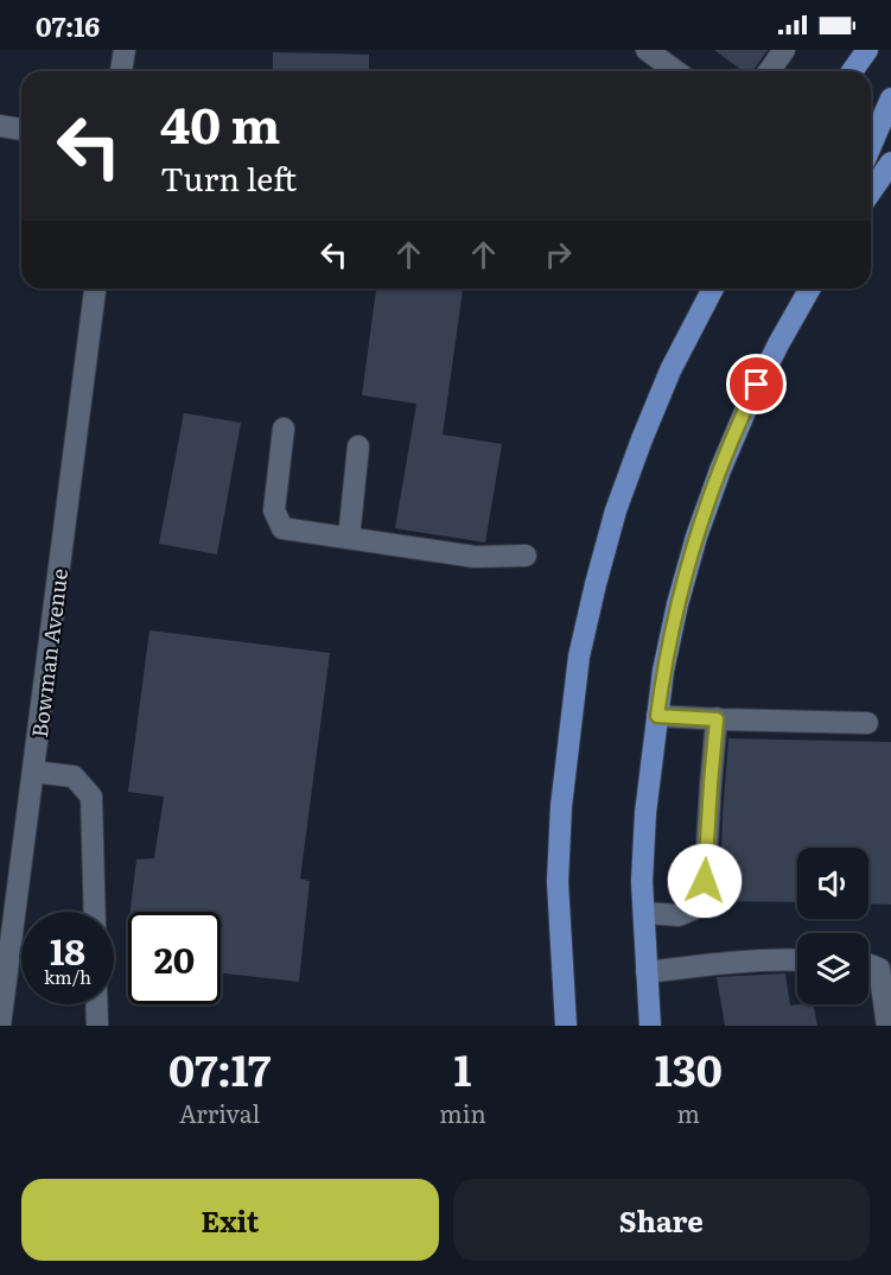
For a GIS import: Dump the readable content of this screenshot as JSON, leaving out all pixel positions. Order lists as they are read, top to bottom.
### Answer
{
  "streets": {
    "street": ["Bowman Avenue"]
  },
  "page": {
    "status": "07:16",
    "turn": ["40 m", "Turn left"],
    "speed": "18 km/h",
    "limit": "20",
    "eta": [
      "07:17",
      "Arrival",
      "1",
      "min",
      "130",
      "m"
    ],
    "buttons": ["Exit", "Share"]
  }
}
